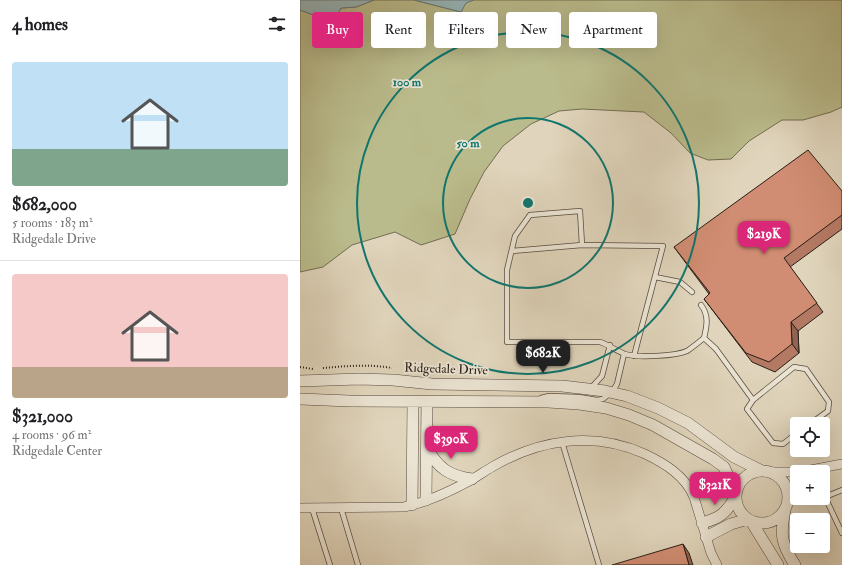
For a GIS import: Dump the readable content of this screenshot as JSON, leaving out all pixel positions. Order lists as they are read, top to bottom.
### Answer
{
  "streets": {
    "street": ["Ridgedale Drive"]
  },
  "page": {
    "heading": "4 homes",
    "chip": [
      "Buy",
      "Rent",
      "Filters",
      "New",
      "Apartment"
    ],
    "list": [
      {
        "name": "$682,000",
        "note": "5 rooms · 183 m² · Ridgedale Drive"
      },
      {
        "name": "$321,000",
        "note": "4 rooms · 96 m² · Ridgedale Center"
      }
    ],
    "price": [
      "$219K",
      "$682K",
      "$390K",
      "$321K"
    ],
    "map_buttons": ["+", "−"]
  },
  "rings": ["100 m", "50 m"]
}
